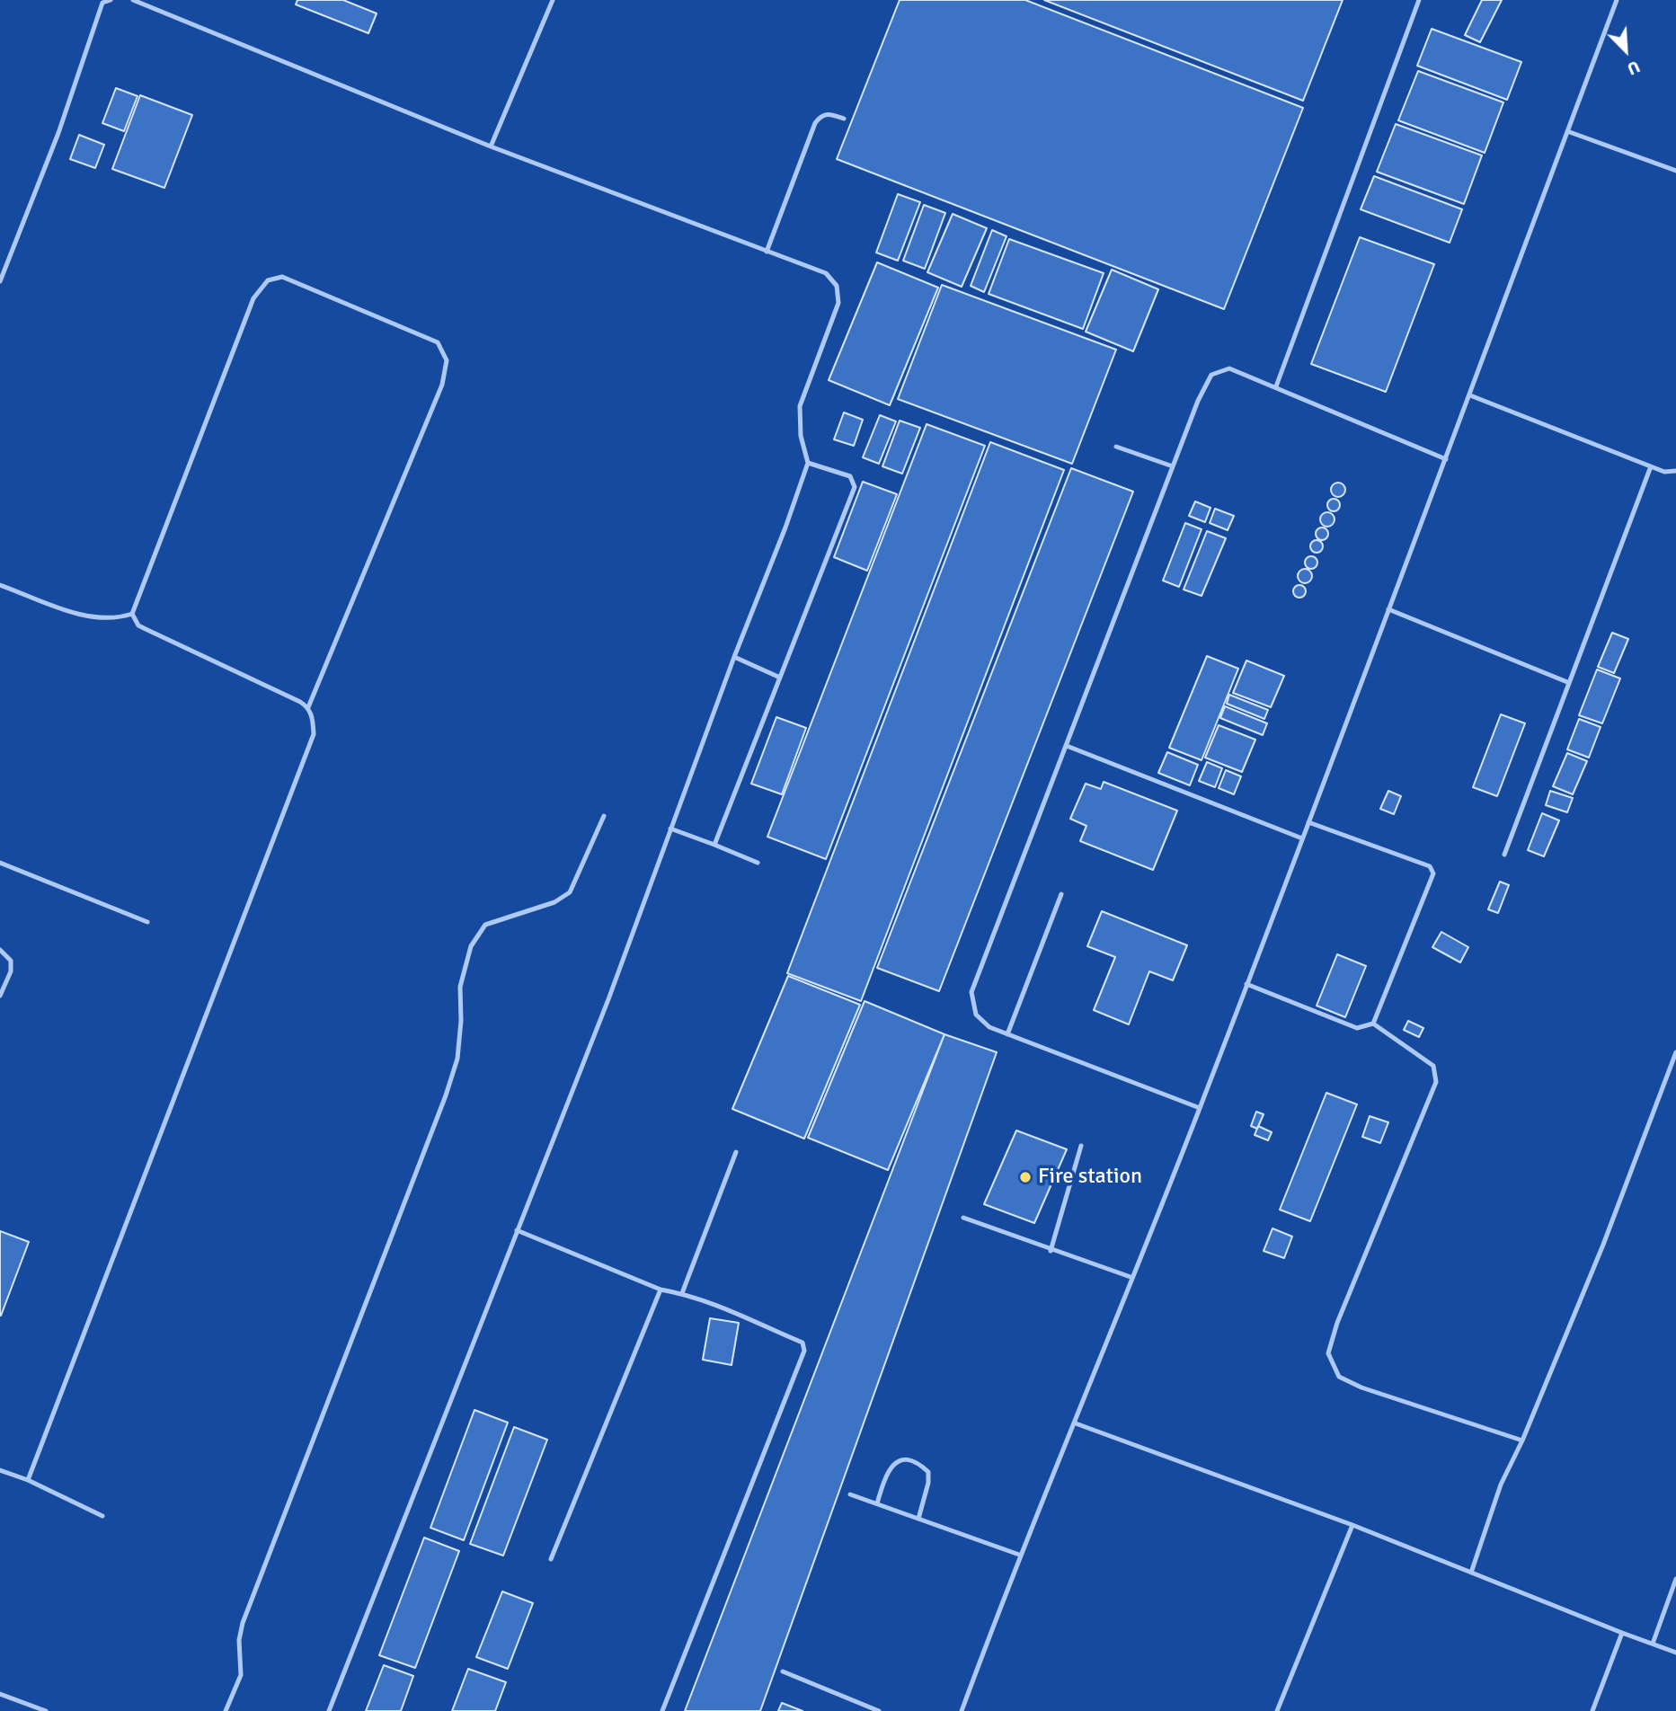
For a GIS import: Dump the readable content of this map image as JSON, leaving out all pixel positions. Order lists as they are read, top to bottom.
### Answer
{
  "places": ["Fire station"],
  "north": "bottom right"
}
